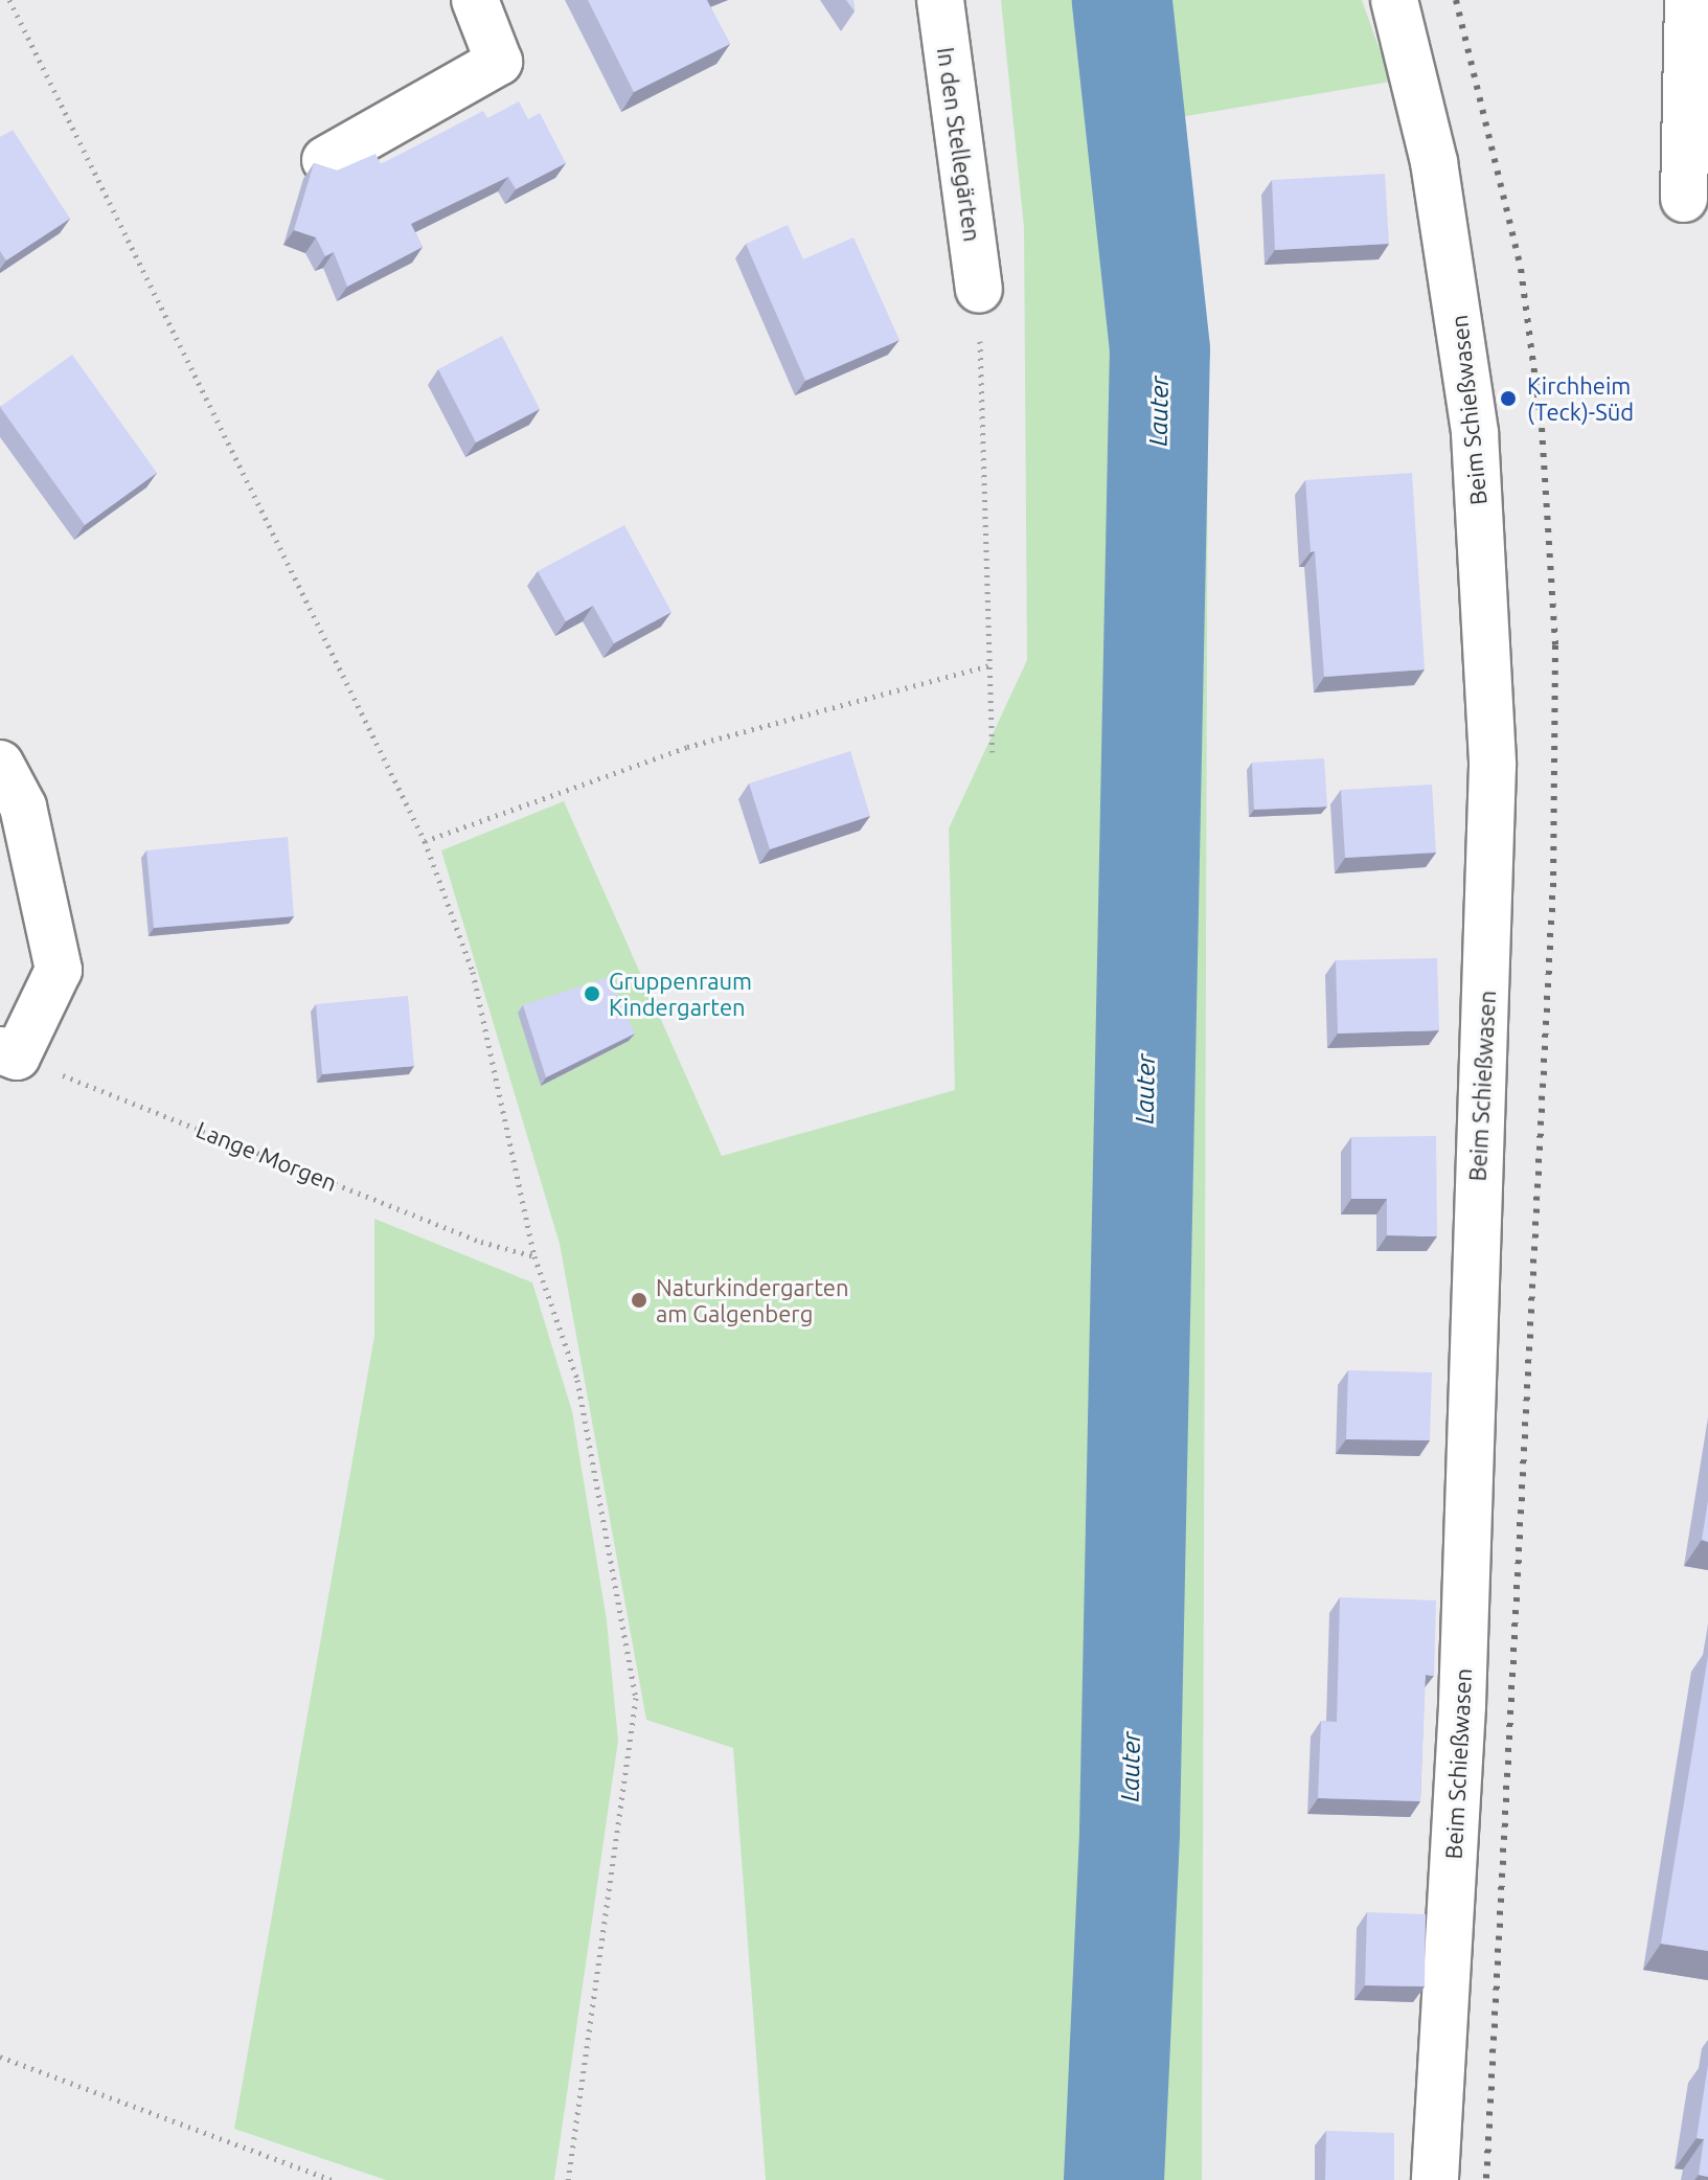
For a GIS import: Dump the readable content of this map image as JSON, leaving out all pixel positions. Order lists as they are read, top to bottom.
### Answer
{
  "streets": {
    "street": ["In den Stellegärten", "Beim Schießwasen"],
    "path": ["Lange Morgen"]
  },
  "water": ["Lauter"],
  "places": ["Kirchheim (Teck)-Süd", "Gruppenraum Kindergarten", "Naturkindergarten am Galgenberg"]
}
